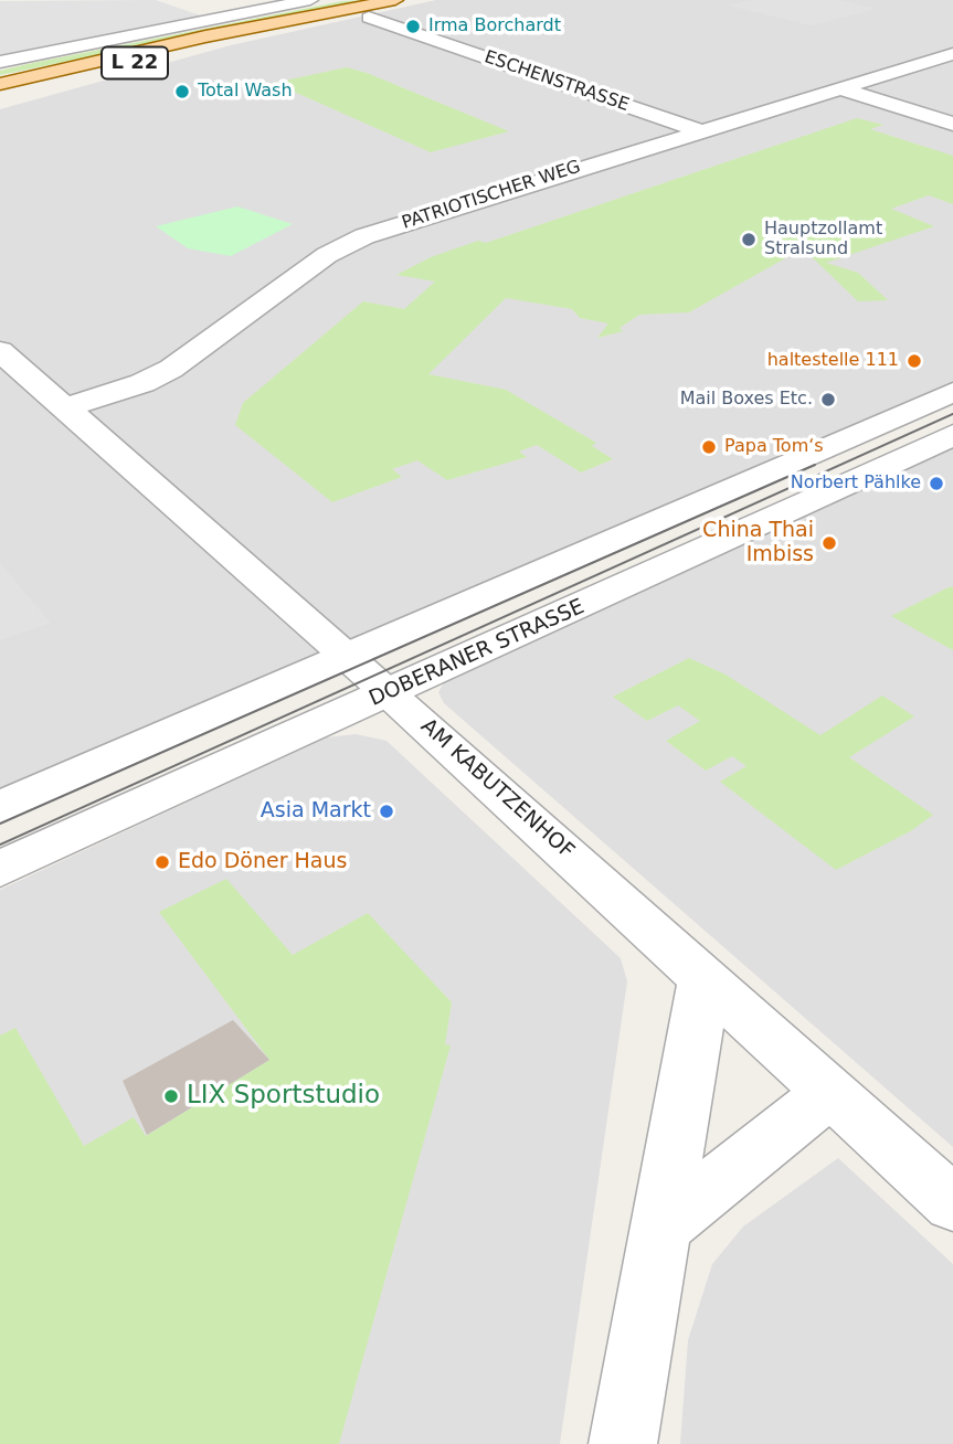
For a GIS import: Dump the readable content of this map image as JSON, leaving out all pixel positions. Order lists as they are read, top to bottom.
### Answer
{
  "streets": {
    "main road": ["L 22"],
    "street": [
      "ESCHENSTRASSE",
      "PATRIOTISCHER WEG",
      "DOBERANER STRASSE",
      "AM KABUTZENHOF"
    ]
  },
  "crossings": [
    ["ESCHENSTRASSE", "PATRIOTISCHER WEG"],
    ["PATRIOTISCHER WEG", "AM KABUTZENHOF"],
    ["DOBERANER STRASSE", "AM KABUTZENHOF"]
  ],
  "places": [
    "Irma Borchardt",
    "Total Wash",
    "Hauptzollamt Stralsund",
    "haltestelle 111",
    "Mail Boxes Etc.",
    "Papa Tom‘s",
    "Norbert Pählke",
    "China Thai Imbiss",
    "Asia Markt",
    "Edo Döner Haus",
    "LIX Sportstudio"
  ]
}
